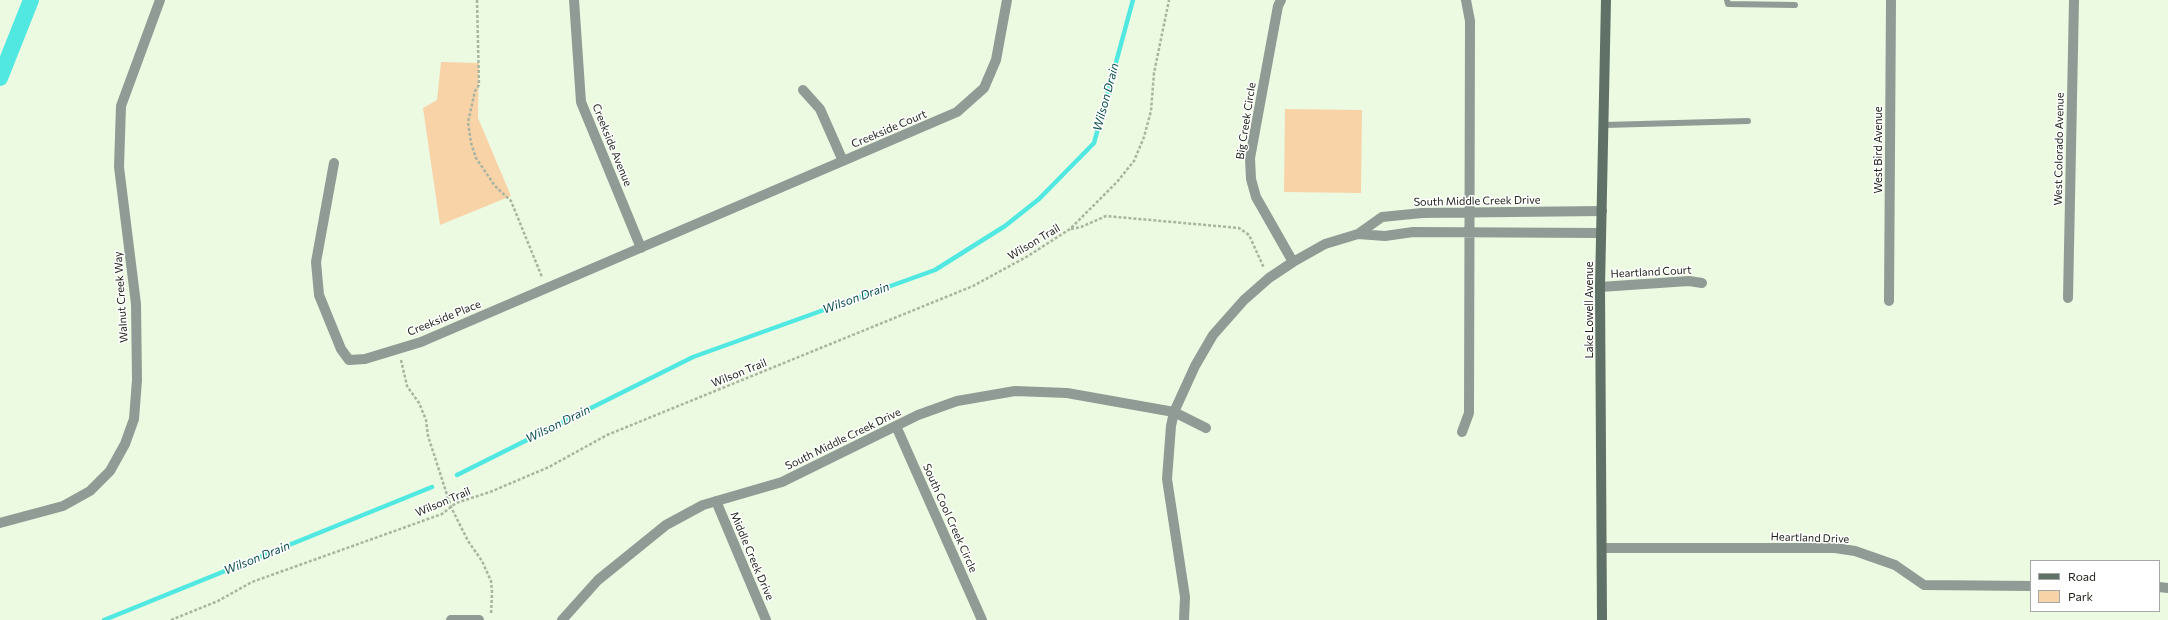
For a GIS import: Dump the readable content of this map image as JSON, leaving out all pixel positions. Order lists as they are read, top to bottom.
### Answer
{
  "streets": {
    "main road": ["Lake Lowell Avenue"],
    "street": [
      "Big Creek Circle",
      "Creekside Court",
      "Creekside Avenue",
      "West Colorado Avenue",
      "West Bird Avenue",
      "South Middle Creek Drive",
      "Heartland Court",
      "Walnut Creek Way",
      "Creekside Place",
      "South Cool Creek Circle",
      "Heartland Drive",
      "Middle Creek Drive"
    ],
    "path": ["Wilson Trail"]
  },
  "crossings": [
    ["Big Creek Circle", "South Middle Creek Drive"],
    ["Creekside Court", "Creekside Place"],
    ["Creekside Avenue", "Creekside Place"],
    ["South Middle Creek Drive", "Lake Lowell Avenue"],
    ["South Middle Creek Drive", "South Cool Creek Circle"],
    ["South Middle Creek Drive", "Middle Creek Drive"],
    ["Heartland Court", "Lake Lowell Avenue"],
    ["Lake Lowell Avenue", "Heartland Drive"]
  ],
  "water": ["Wilson Drain"],
  "legend": ["Road", "Park"]
}
